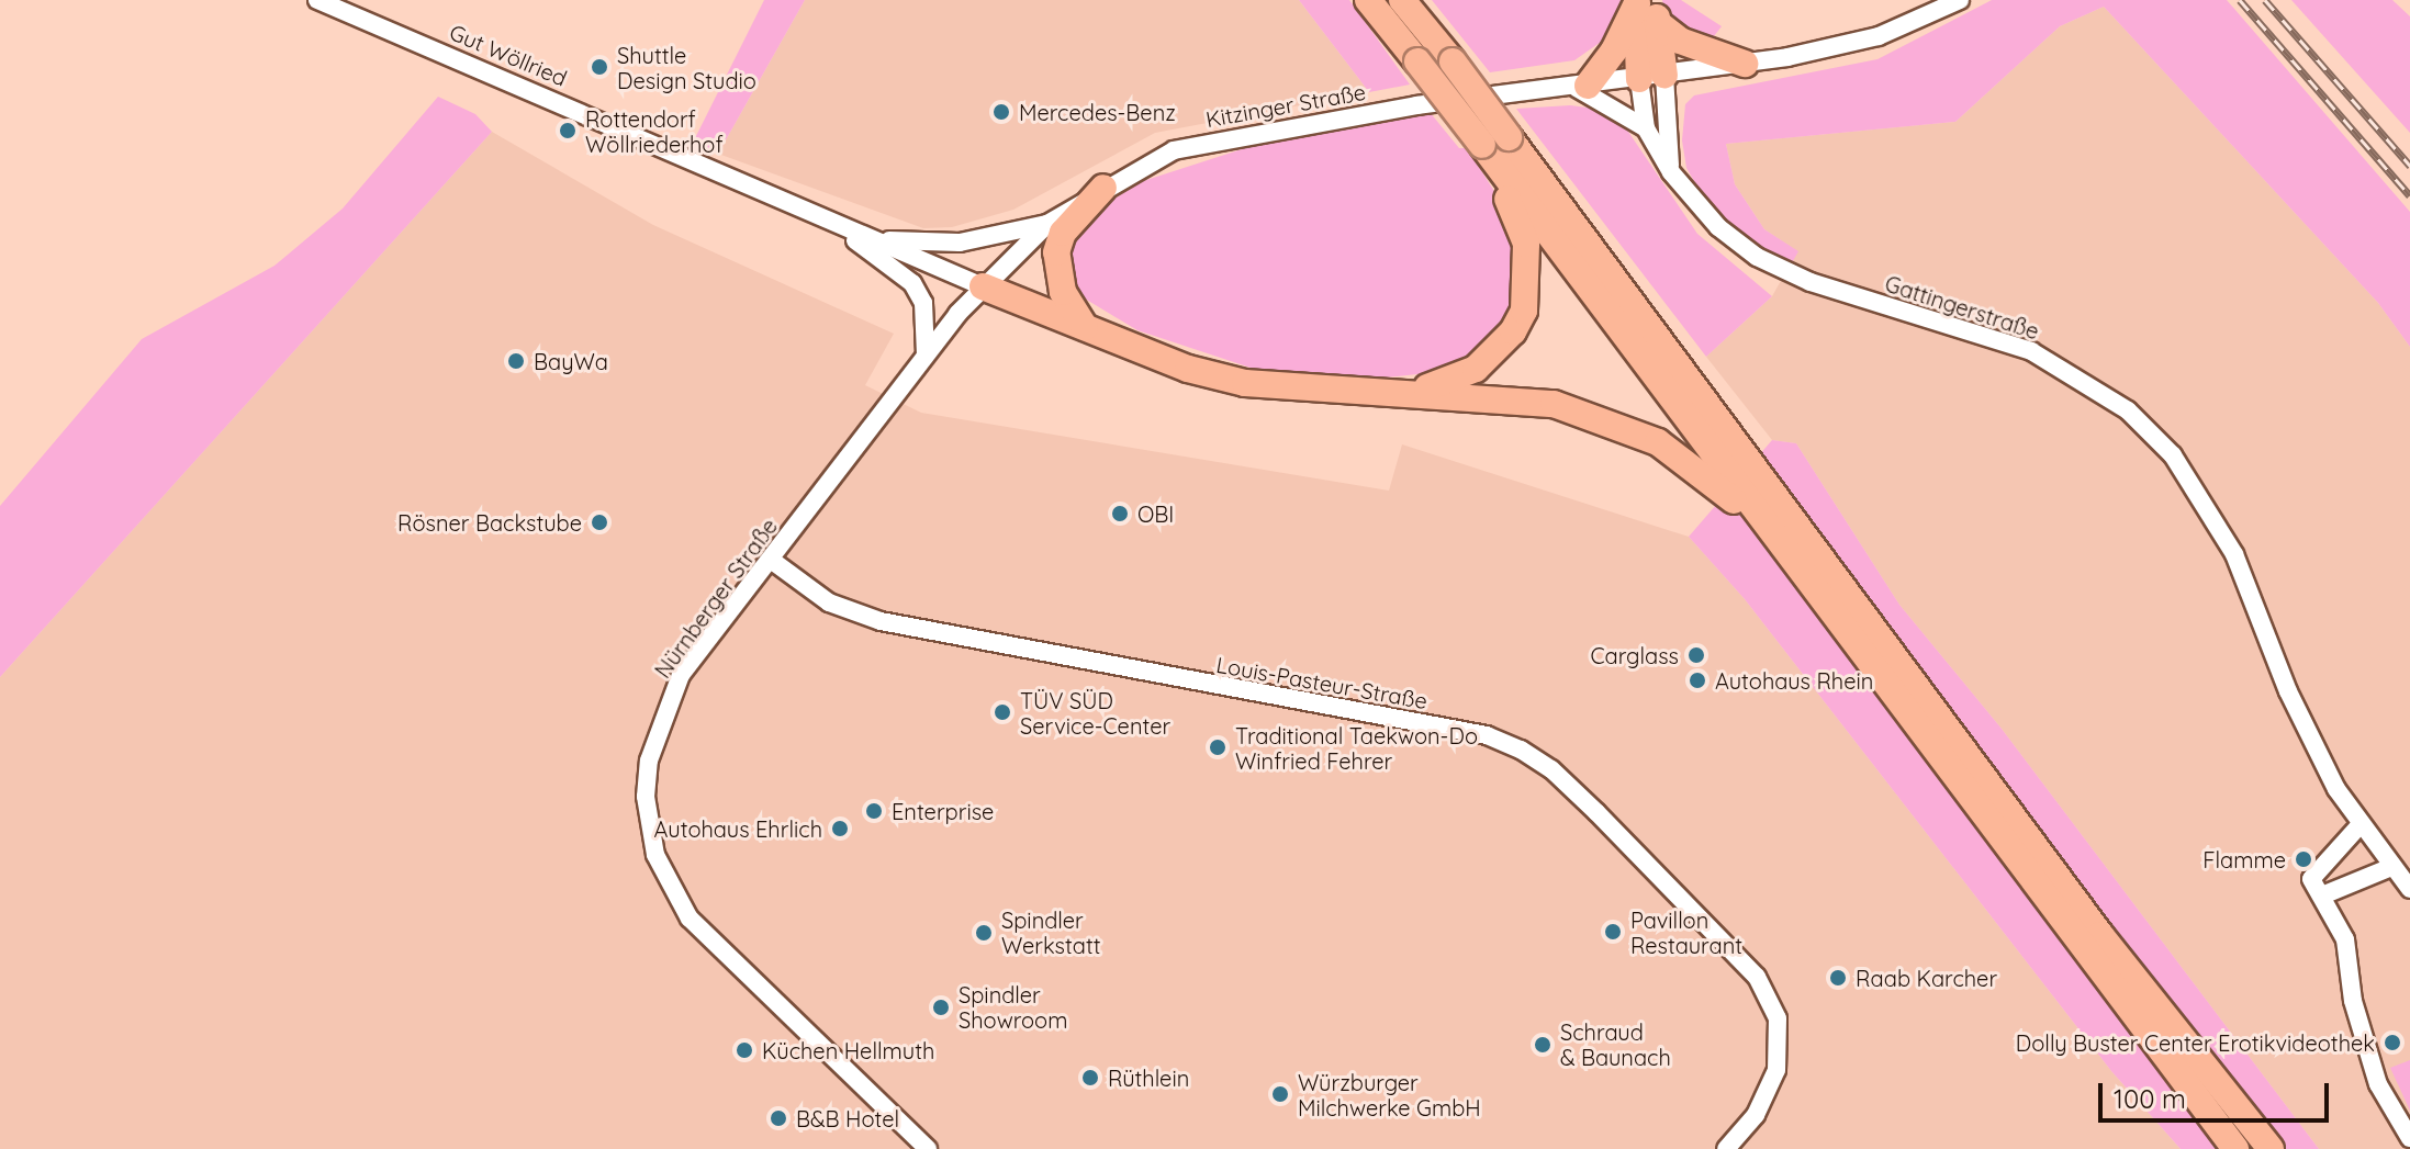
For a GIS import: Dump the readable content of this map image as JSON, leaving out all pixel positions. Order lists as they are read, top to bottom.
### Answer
{
  "streets": {
    "street": [
      "Gut Wöllried",
      "Kitzinger Straße",
      "Gattingerstraße",
      "Nürnberger Straße",
      "Louis-Pasteur-Straße"
    ]
  },
  "crossings": [
    ["Kitzinger Straße", "Gattingerstraße"],
    ["Kitzinger Straße", "Nürnberger Straße"],
    ["Nürnberger Straße", "Louis-Pasteur-Straße"]
  ],
  "places": [
    "Shuttle Design Studio",
    "Mercedes-Benz",
    "Rottendorf Wöllriederhof",
    "BayWa",
    "OBI",
    "Rösner Backstube",
    "Carglass",
    "Autohaus Rhein",
    "TÜV SÜD Service-Center",
    "Traditional Taekwon-Do Winfried Fehrer",
    "Enterprise",
    "Autohaus Ehrlich",
    "Flamme",
    "Pavillon Restaurant",
    "Spindler Werkstatt",
    "Raab Karcher",
    "Spindler Showroom",
    "Dolly Buster Center Erotikvideothek",
    "Schraud & Baunach",
    "Küchen Hellmuth",
    "Rüthlein",
    "Würzburger Milchwerke GmbH",
    "B&B Hotel"
  ],
  "scale_bar": "100 m"
}
